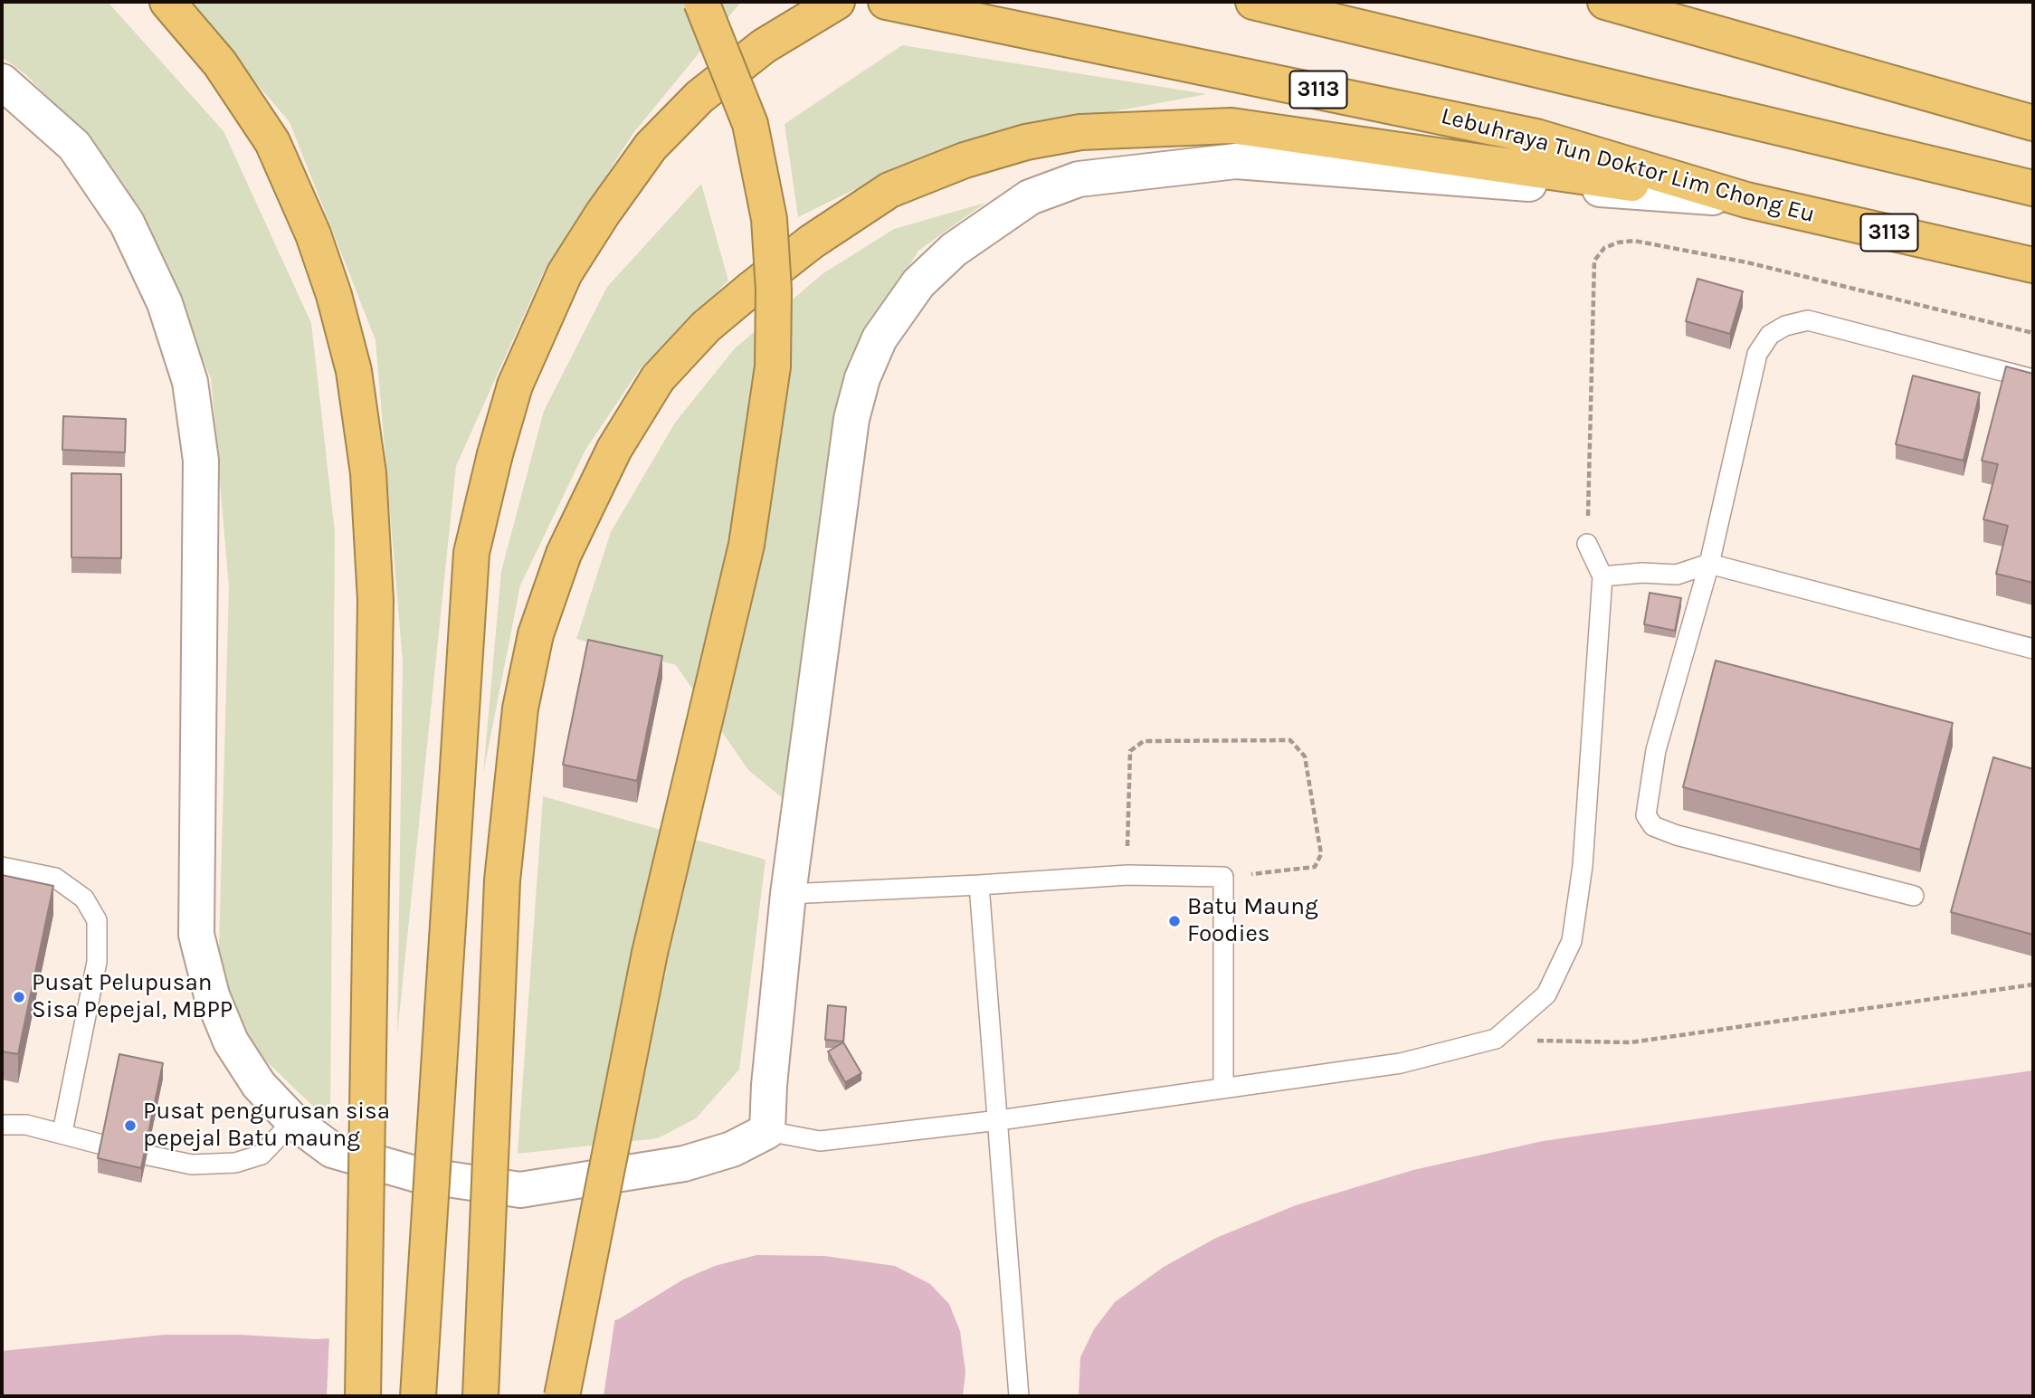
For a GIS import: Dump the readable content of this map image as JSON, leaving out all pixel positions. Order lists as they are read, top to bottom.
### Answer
{
  "streets": {
    "highway": ["3113", "Lebuhraya Tun Doktor Lim Chong Eu"]
  },
  "places": ["Batu Maung Foodies", "Pusat Pelupusan Sisa Pepejal, MBPP", "Pusat pengurusan sisa pepejal Batu maung"]
}
